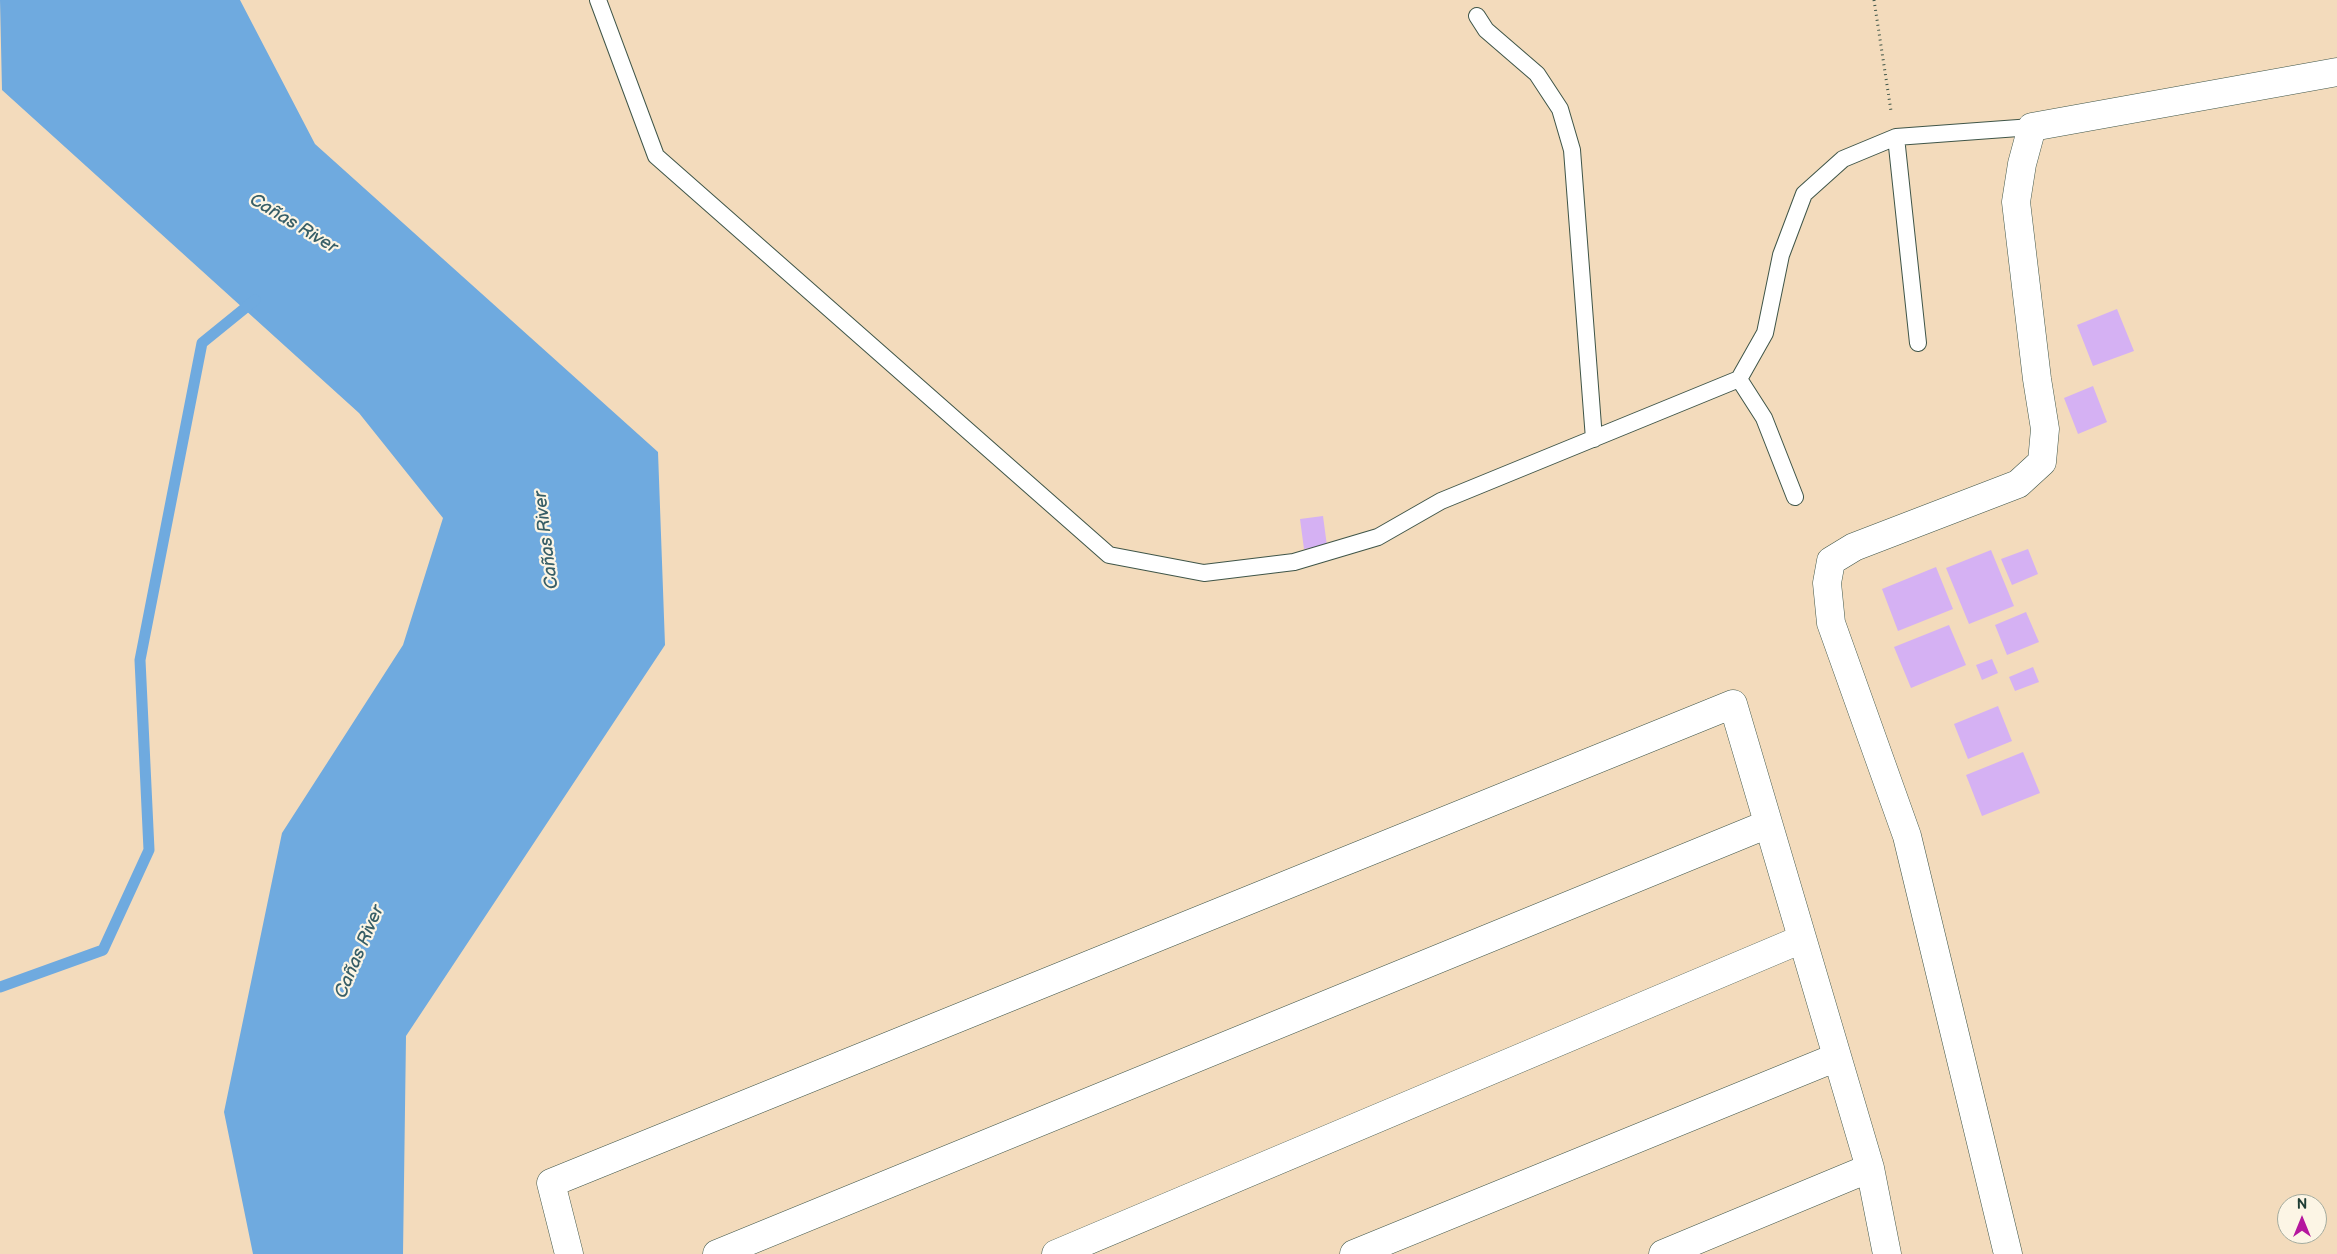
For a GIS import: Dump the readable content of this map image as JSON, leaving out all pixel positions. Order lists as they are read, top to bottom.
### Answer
{
  "water": ["Cañas River"],
  "north": "top"
}
